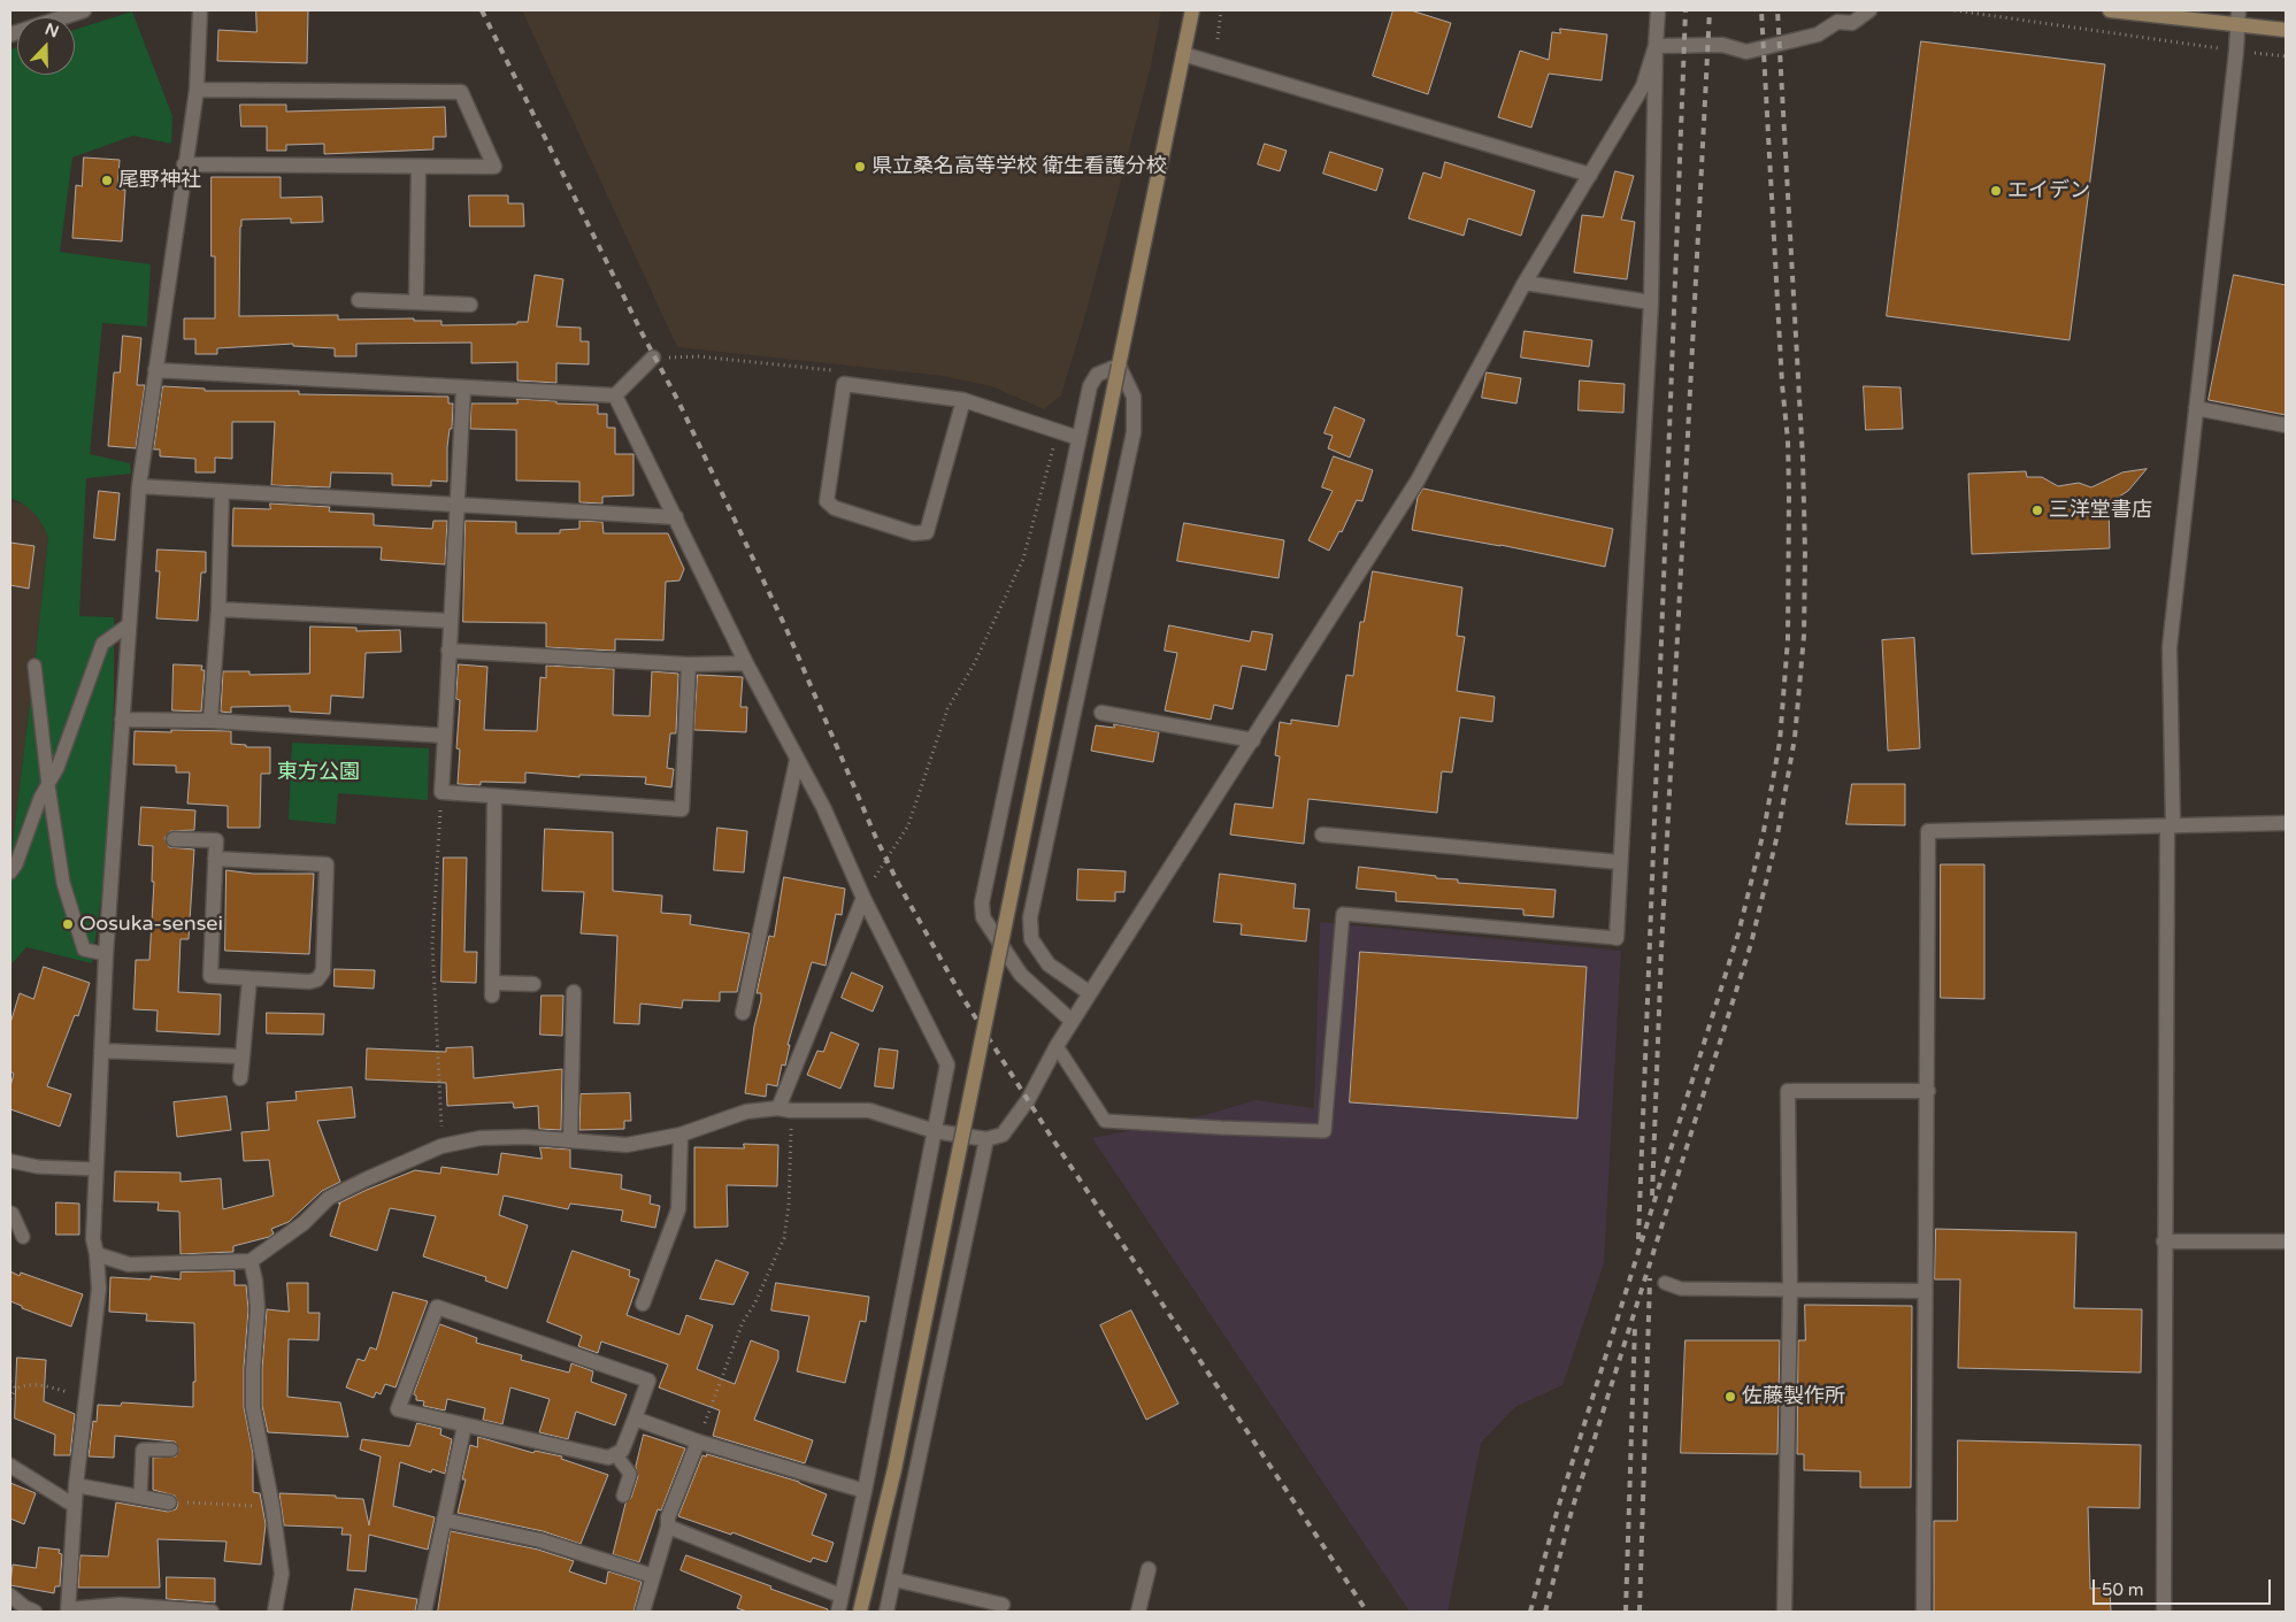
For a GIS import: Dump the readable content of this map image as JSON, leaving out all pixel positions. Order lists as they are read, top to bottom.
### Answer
{
  "parks": ["東方公園"],
  "places": [
    "県立桑名高等学校 衛生看護分校",
    "尾野神社",
    "エイデン",
    "三洋堂書店",
    "Oosuka-sensei",
    "佐藤製作所"
  ],
  "scale_bar": "50 m",
  "north": "top"
}
